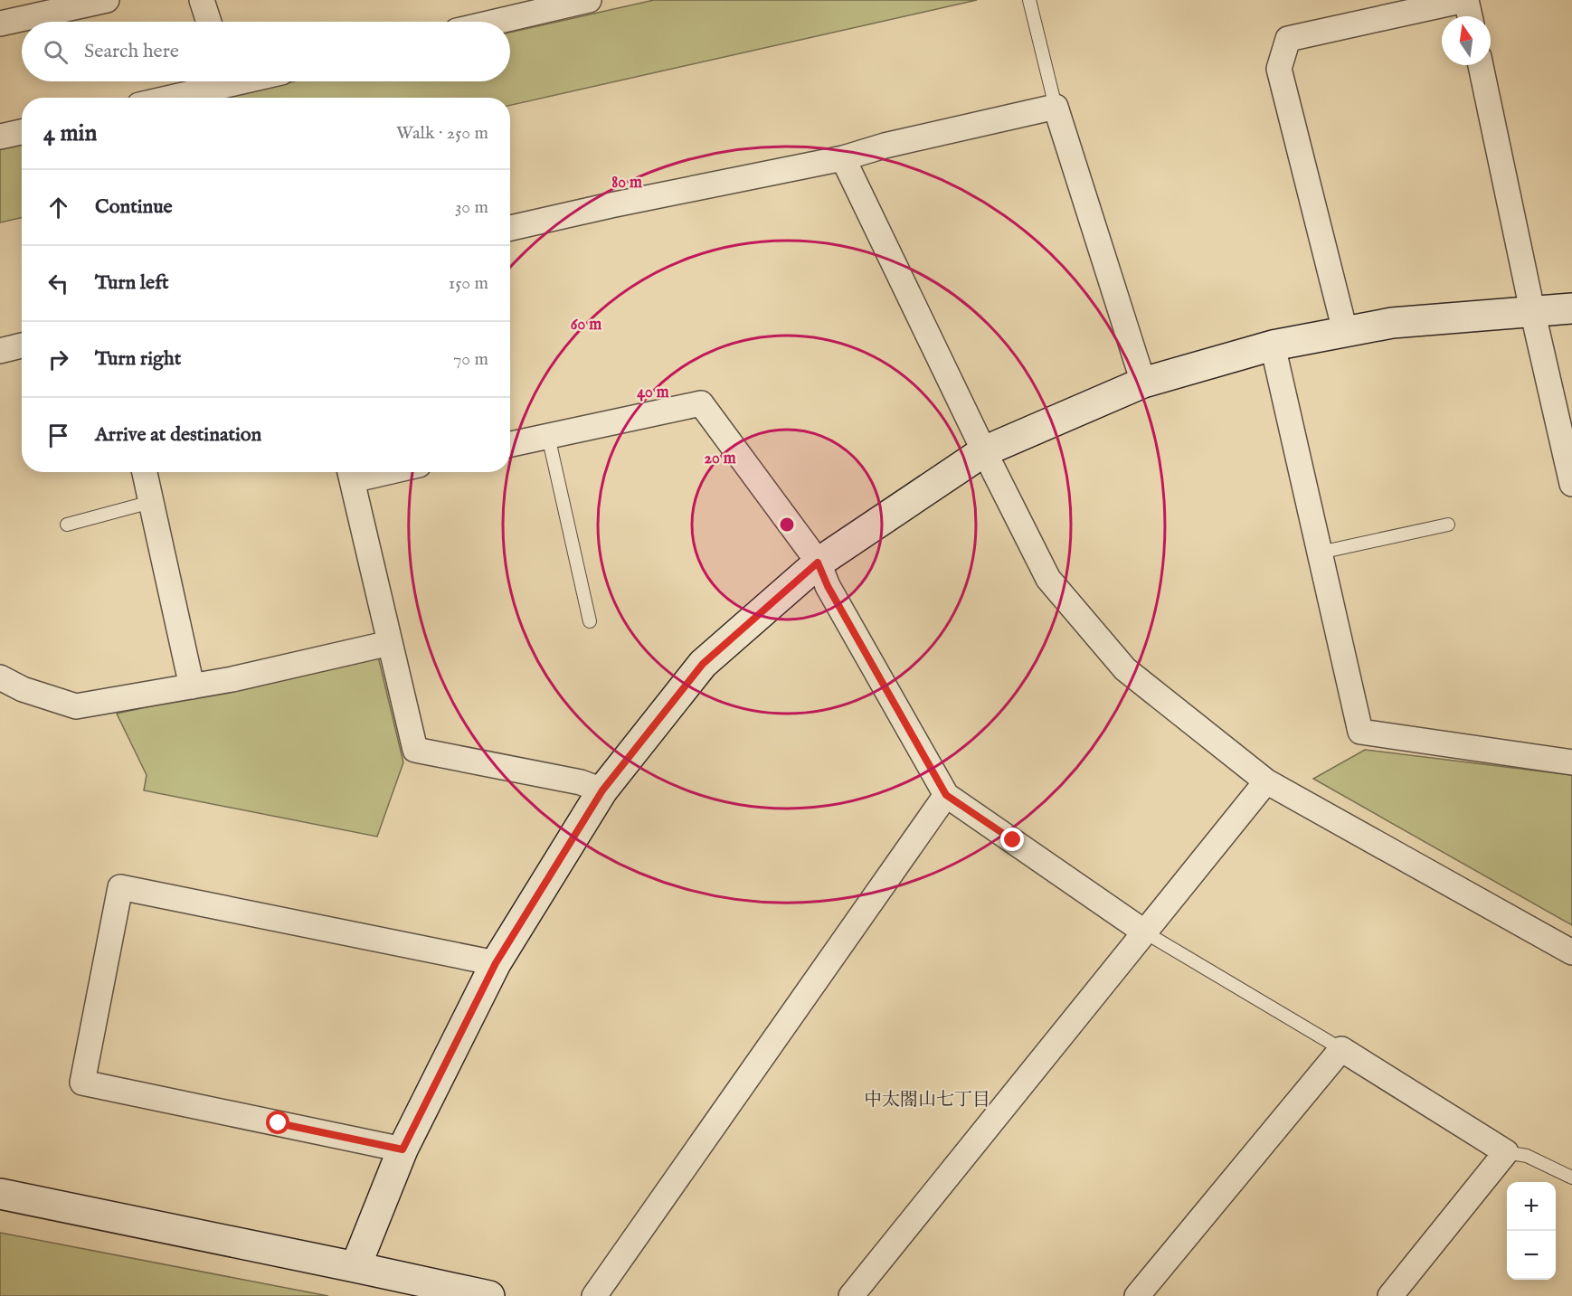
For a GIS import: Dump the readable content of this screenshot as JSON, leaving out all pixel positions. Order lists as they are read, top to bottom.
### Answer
{
  "districts": ["中太閤山七丁目"],
  "north": "top",
  "page": {
    "search": "Search here",
    "heading": ["4 min", "Walk · 250 m"],
    "list": [
      ["Continue", "30 m"],
      ["Turn left", "150 m"],
      ["Turn right", "70 m"],
      "Arrive at destination"
    ],
    "map_buttons": ["+", "−"]
  },
  "rings": [
    "80 m",
    "60 m",
    "40 m",
    "20 m"
  ]
}
